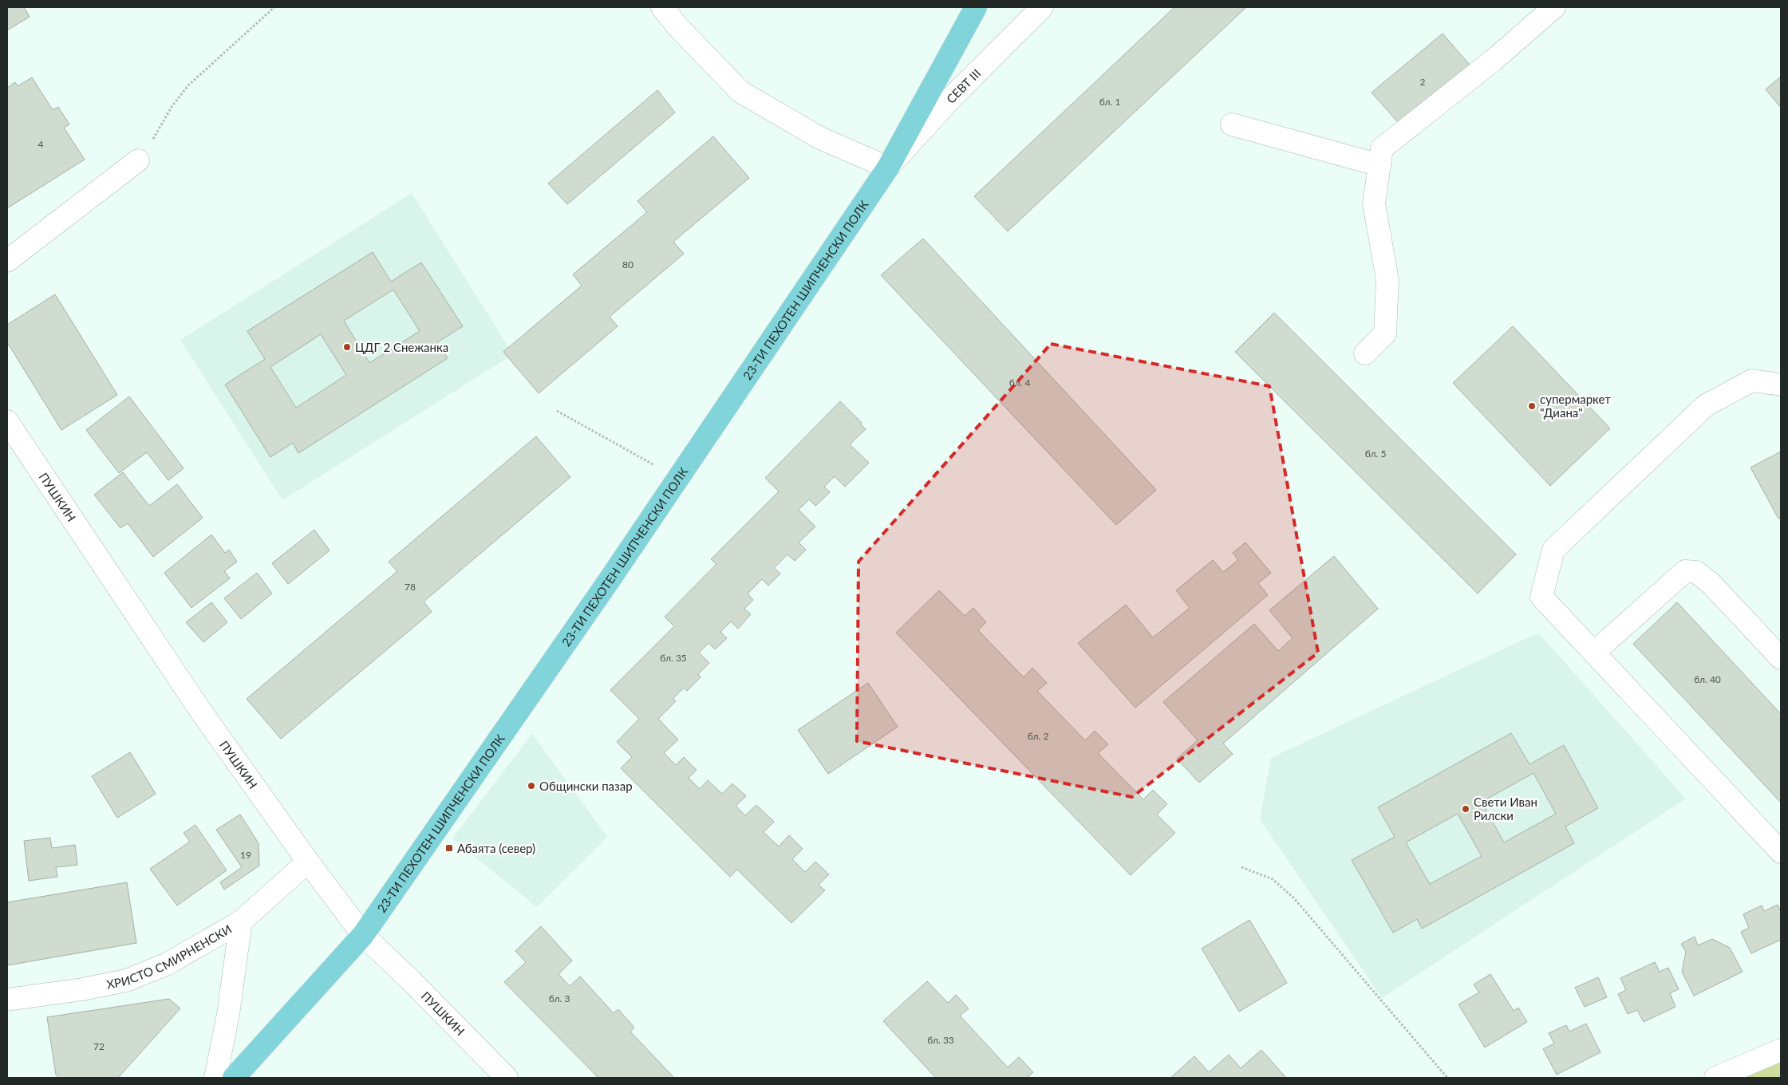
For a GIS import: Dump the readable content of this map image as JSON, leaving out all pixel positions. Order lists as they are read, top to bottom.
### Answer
{
  "streets": {
    "main road": ["23-ТИ ПЕХОТЕН ШИПЧЕНСКИ ПОЛК"],
    "street": ["СЕВТ III", "ПУШКИН", "ХРИСТО СМИРНЕНСКИ"]
  },
  "crossings": [
    ["СЕВТ III", "23-ТИ ПЕХОТЕН ШИПЧЕНСКИ ПОЛК"],
    ["23-ТИ ПЕХОТЕН ШИПЧЕНСКИ ПОЛК", "ПУШКИН"],
    ["ПУШКИН", "ХРИСТО СМИРНЕНСКИ"]
  ],
  "places": {
    "other": [
      "ЦДГ 2 Снежанка",
      "супермаркет \"Диана\"",
      "Общински пазар",
      "Свети Иван Рилски"
    ],
    "transit": ["Абаята (север)"]
  },
  "house_numbers": [
    "2",
    "бл. 1",
    "4",
    "80",
    "бл. 4",
    "бл. 5",
    "78",
    "бл. 35",
    "бл. 40",
    "бл. 2",
    "19",
    "бл. 3",
    "бл. 33",
    "72"
  ]
}
